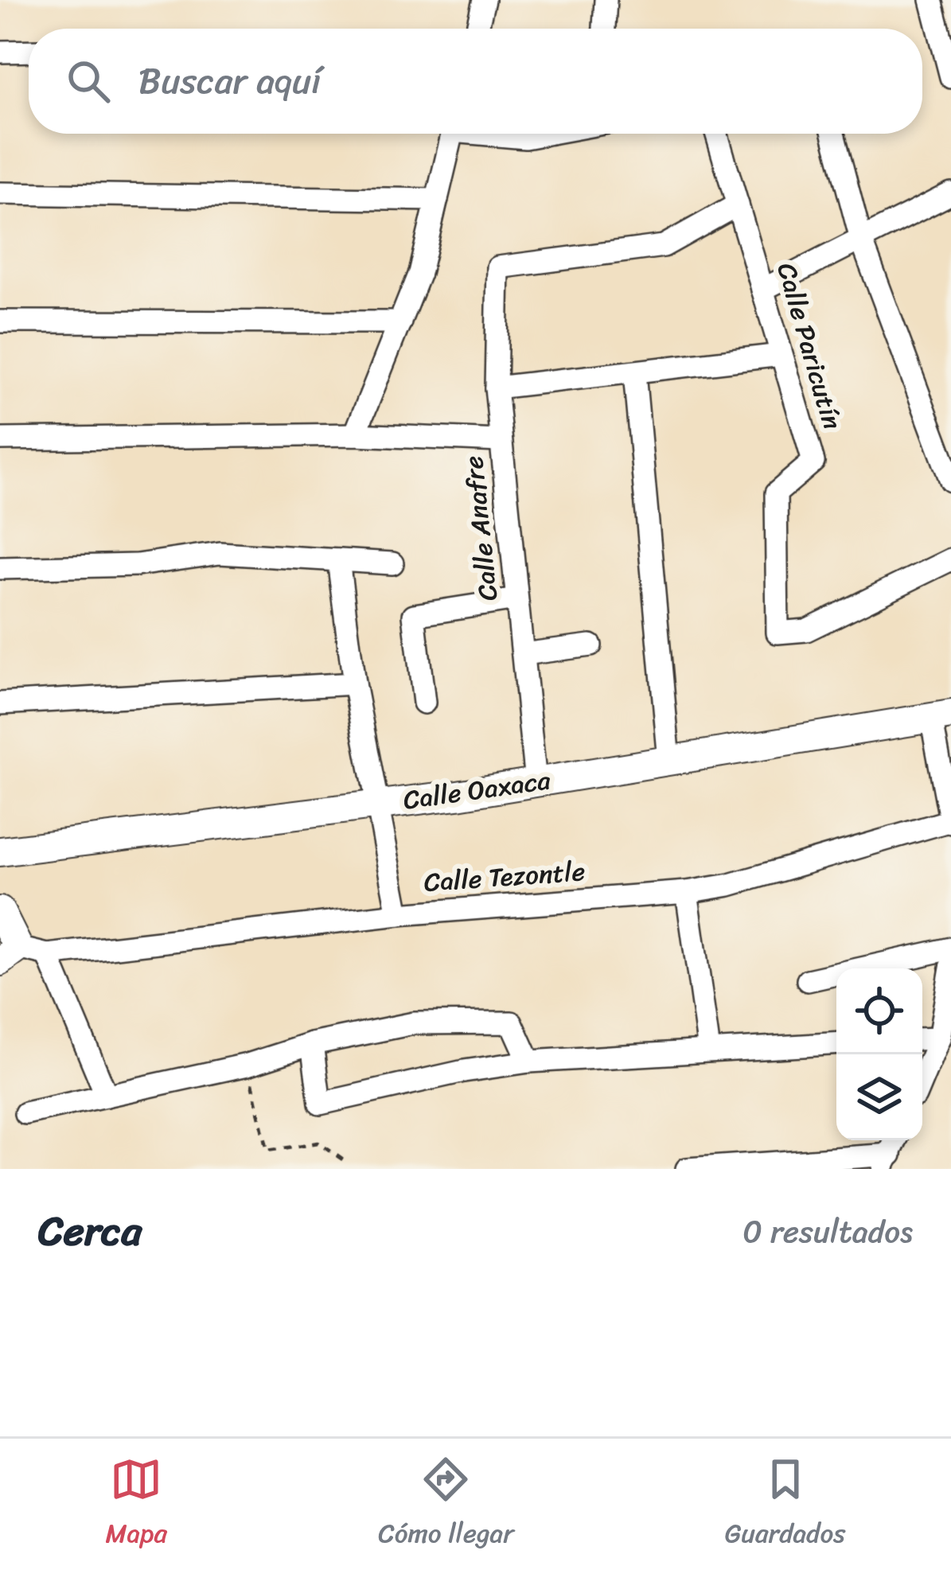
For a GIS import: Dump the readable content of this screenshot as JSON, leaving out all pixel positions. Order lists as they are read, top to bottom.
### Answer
{
  "streets": {
    "street": [
      "Calle Paricutín",
      "Calle Anafre",
      "Calle Oaxaca",
      "Calle Tezontle"
    ]
  },
  "crossings": [
    ["Calle Paricutín", "Calle Anafre"],
    ["Calle Anafre", "Calle Oaxaca"],
    ["Calle Oaxaca", "Calle Tezontle"]
  ],
  "page": {
    "search": "Buscar aquí",
    "heading": ["Cerca", "0 resultados"],
    "nav": ["Mapa", "Cómo llegar", "Guardados"]
  }
}
